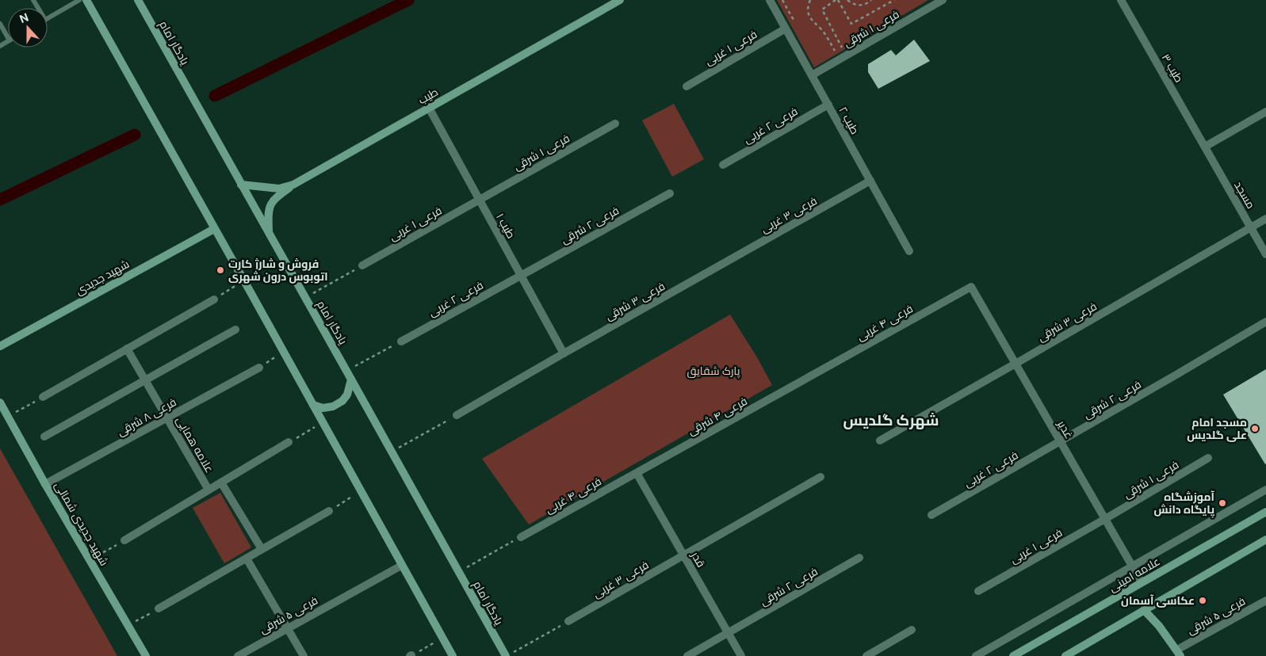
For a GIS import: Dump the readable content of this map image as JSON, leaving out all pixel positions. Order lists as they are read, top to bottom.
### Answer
{
  "streets": {
    "main road": [
      "یادگار امام",
      "طیب",
      "شهید جدیدی",
      "شهید جدیدی شمالی",
      "علامه امینی"
    ],
    "street": [
      "فرعی ۱ شرقی",
      "فرعی ۱ غربی",
      "طیب ۳",
      "طیب ۲",
      "فرعی ۲ غربی",
      "مسجد",
      "فرعی ۳ غربی",
      "فرعی ۲ شرقی",
      "طیب ۱",
      "فرعی ۳ شرقی",
      "فرعی ۴ غربی",
      "فرعی ۴ شرقی",
      "فرعی ۸ شرقی",
      "غدیر",
      "علامه همایی",
      "قدر",
      "فرعی ۵ شرقی"
    ]
  },
  "crossings": [
    ["فرعی ۱ شرقی", "فرعی ۱ غربی"],
    ["فرعی ۱ شرقی", "طیب ۲"],
    ["فرعی ۱ شرقی", "طیب ۱"],
    ["فرعی ۱ شرقی", "غدیر"],
    ["یادگار امام", "طیب"],
    ["فرعی ۱ غربی", "طیب ۲"],
    ["فرعی ۱ غربی", "طیب ۱"],
    ["فرعی ۱ غربی", "غدیر"],
    ["طیب ۳", "مسجد"],
    ["طیب", "طیب ۱"],
    ["طیب ۲", "فرعی ۲ غربی"],
    ["طیب ۲", "فرعی ۳ غربی"],
    ["فرعی ۲ غربی", "فرعی ۲ شرقی"],
    ["فرعی ۲ غربی", "طیب ۱"],
    ["فرعی ۲ غربی", "غدیر"],
    ["مسجد", "فرعی ۳ شرقی"],
    ["فرعی ۳ غربی", "فرعی ۳ شرقی"],
    ["فرعی ۳ غربی", "قدر"],
    ["فرعی ۲ شرقی", "طیب ۱"],
    ["فرعی ۲ شرقی", "غدیر"],
    ["فرعی ۲ شرقی", "قدر"],
    ["طیب ۱", "فرعی ۳ شرقی"],
    ["فرعی ۳ شرقی", "غدیر"],
    ["فرعی ۴ غربی", "فرعی ۴ شرقی"],
    ["فرعی ۴ غربی", "غدیر"],
    ["فرعی ۴ غربی", "قدر"],
    ["فرعی ۴ شرقی", "قدر"],
    ["فرعی ۸ شرقی", "علامه همایی"],
    ["فرعی ۸ شرقی", "شهید جدیدی شمالی"],
    ["غدیر", "علامه امینی"]
  ],
  "districts": ["شهرک گلدیس"],
  "parks": ["پارک شقایق"],
  "places": [
    "فروش و شارژ کارت اتوبوس درون شهری",
    "مسجد امام علی گلدیس",
    "آموزشگاه پایگاه دانش",
    "عکاسی آسمان"
  ],
  "north": "top"
}
